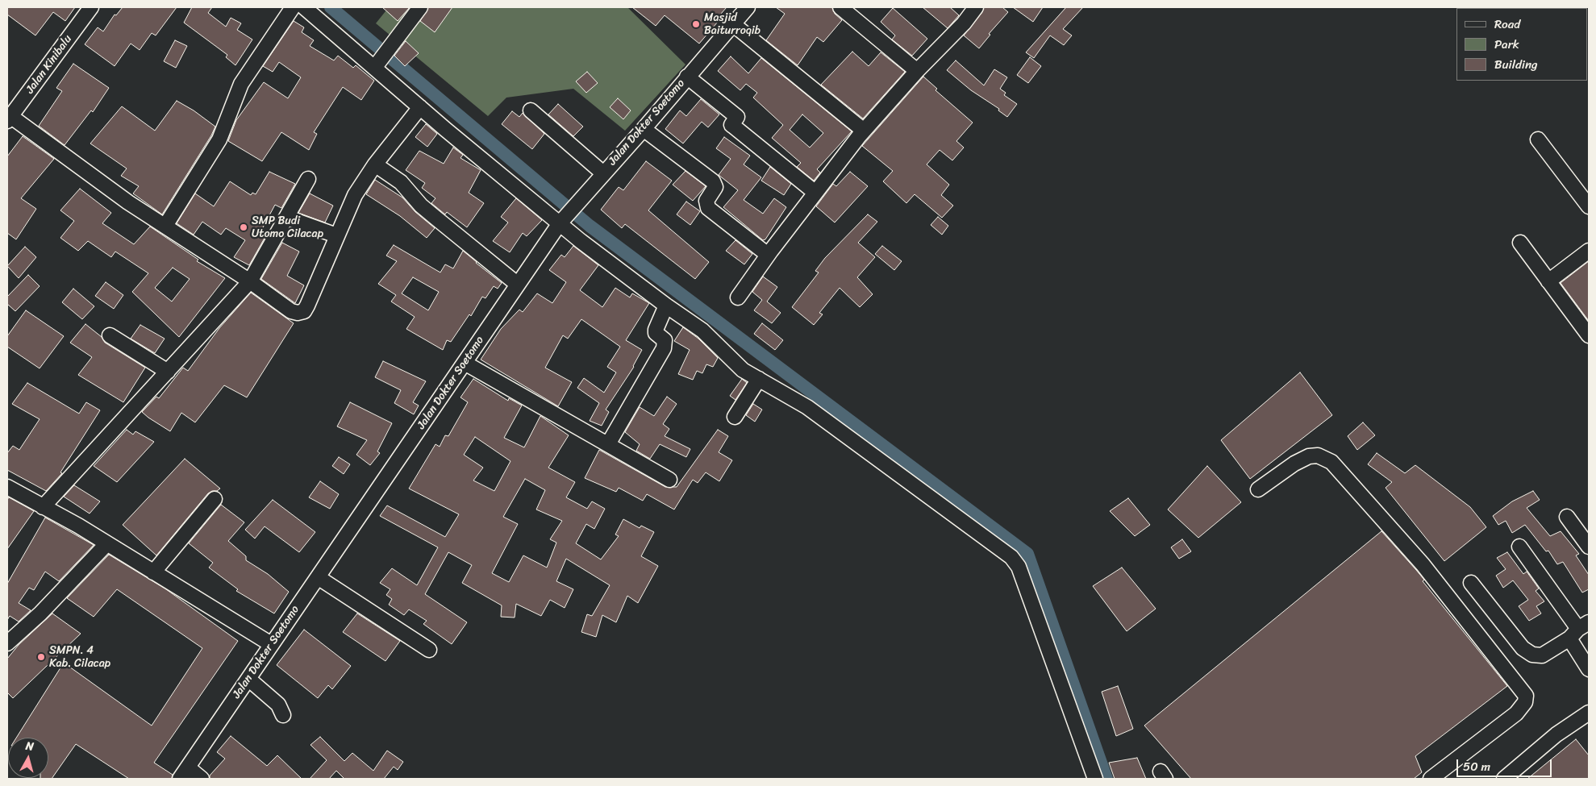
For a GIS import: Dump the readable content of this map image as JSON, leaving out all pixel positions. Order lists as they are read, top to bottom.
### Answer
{
  "streets": {
    "street": ["Jalan Kinibalu", "Jalan Dokter Soetomo"]
  },
  "places": ["Masjid Baiturroqib", "SMP Budi Utomo Cilacap", "SMPN. 4 Kab. Cilacap"],
  "legend": ["Road", "Park", "Building"],
  "scale_bar": "50 m",
  "north": "top"
}
